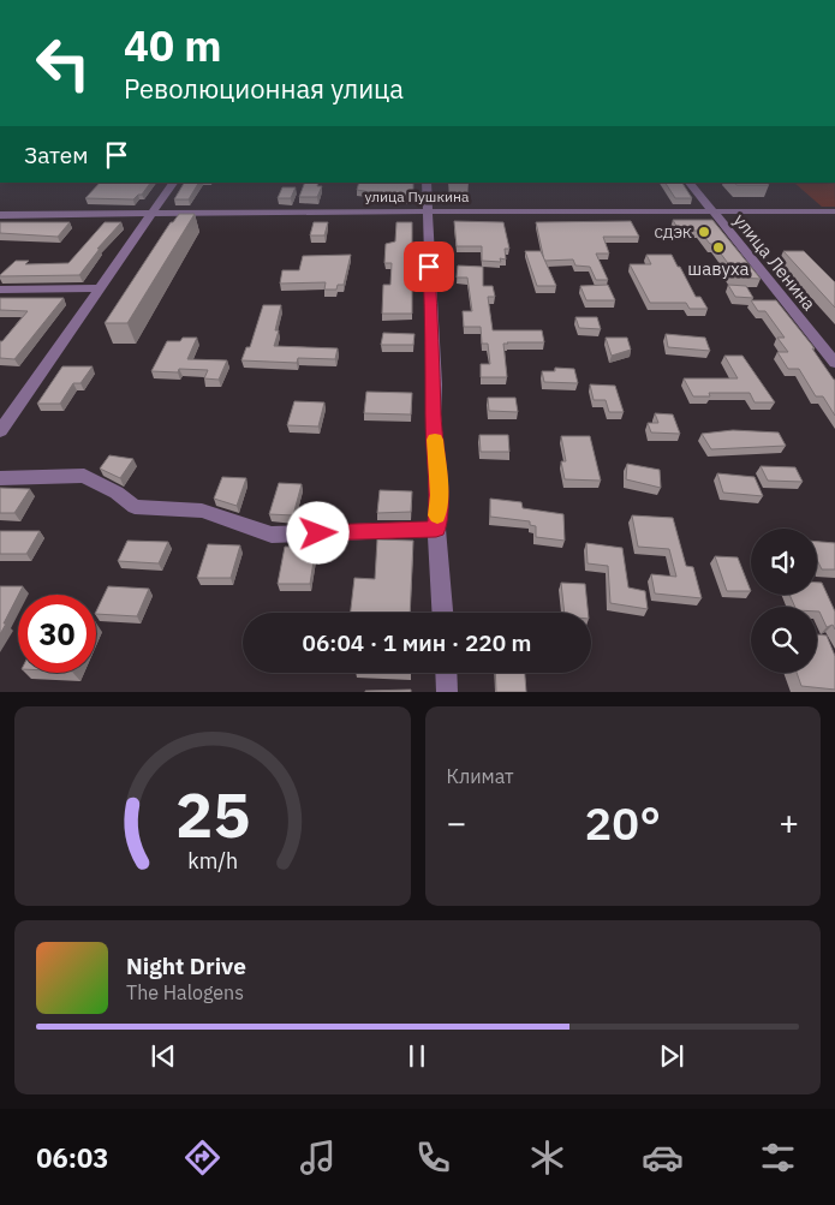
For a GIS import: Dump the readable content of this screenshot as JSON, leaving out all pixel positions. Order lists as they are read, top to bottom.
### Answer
{
  "streets": {
    "street": ["улица Пушкина", "улица Ленина"]
  },
  "crossings": [
    ["улица Пушкина", "улица Ленина"]
  ],
  "places": ["СДЭК", "шавуха"],
  "page": {
    "turn": ["40 m", "Революционная улица"],
    "then": "Затем",
    "limit": "30",
    "trip": "06:04 · 1 мин · 220 m",
    "tile": "Климат",
    "heat": ["−", "20°", "+"],
    "song": ["Night Drive", "The Halogens"],
    "tabs": "06:03",
    "gauge": ["25", "km/h"]
  }
}
